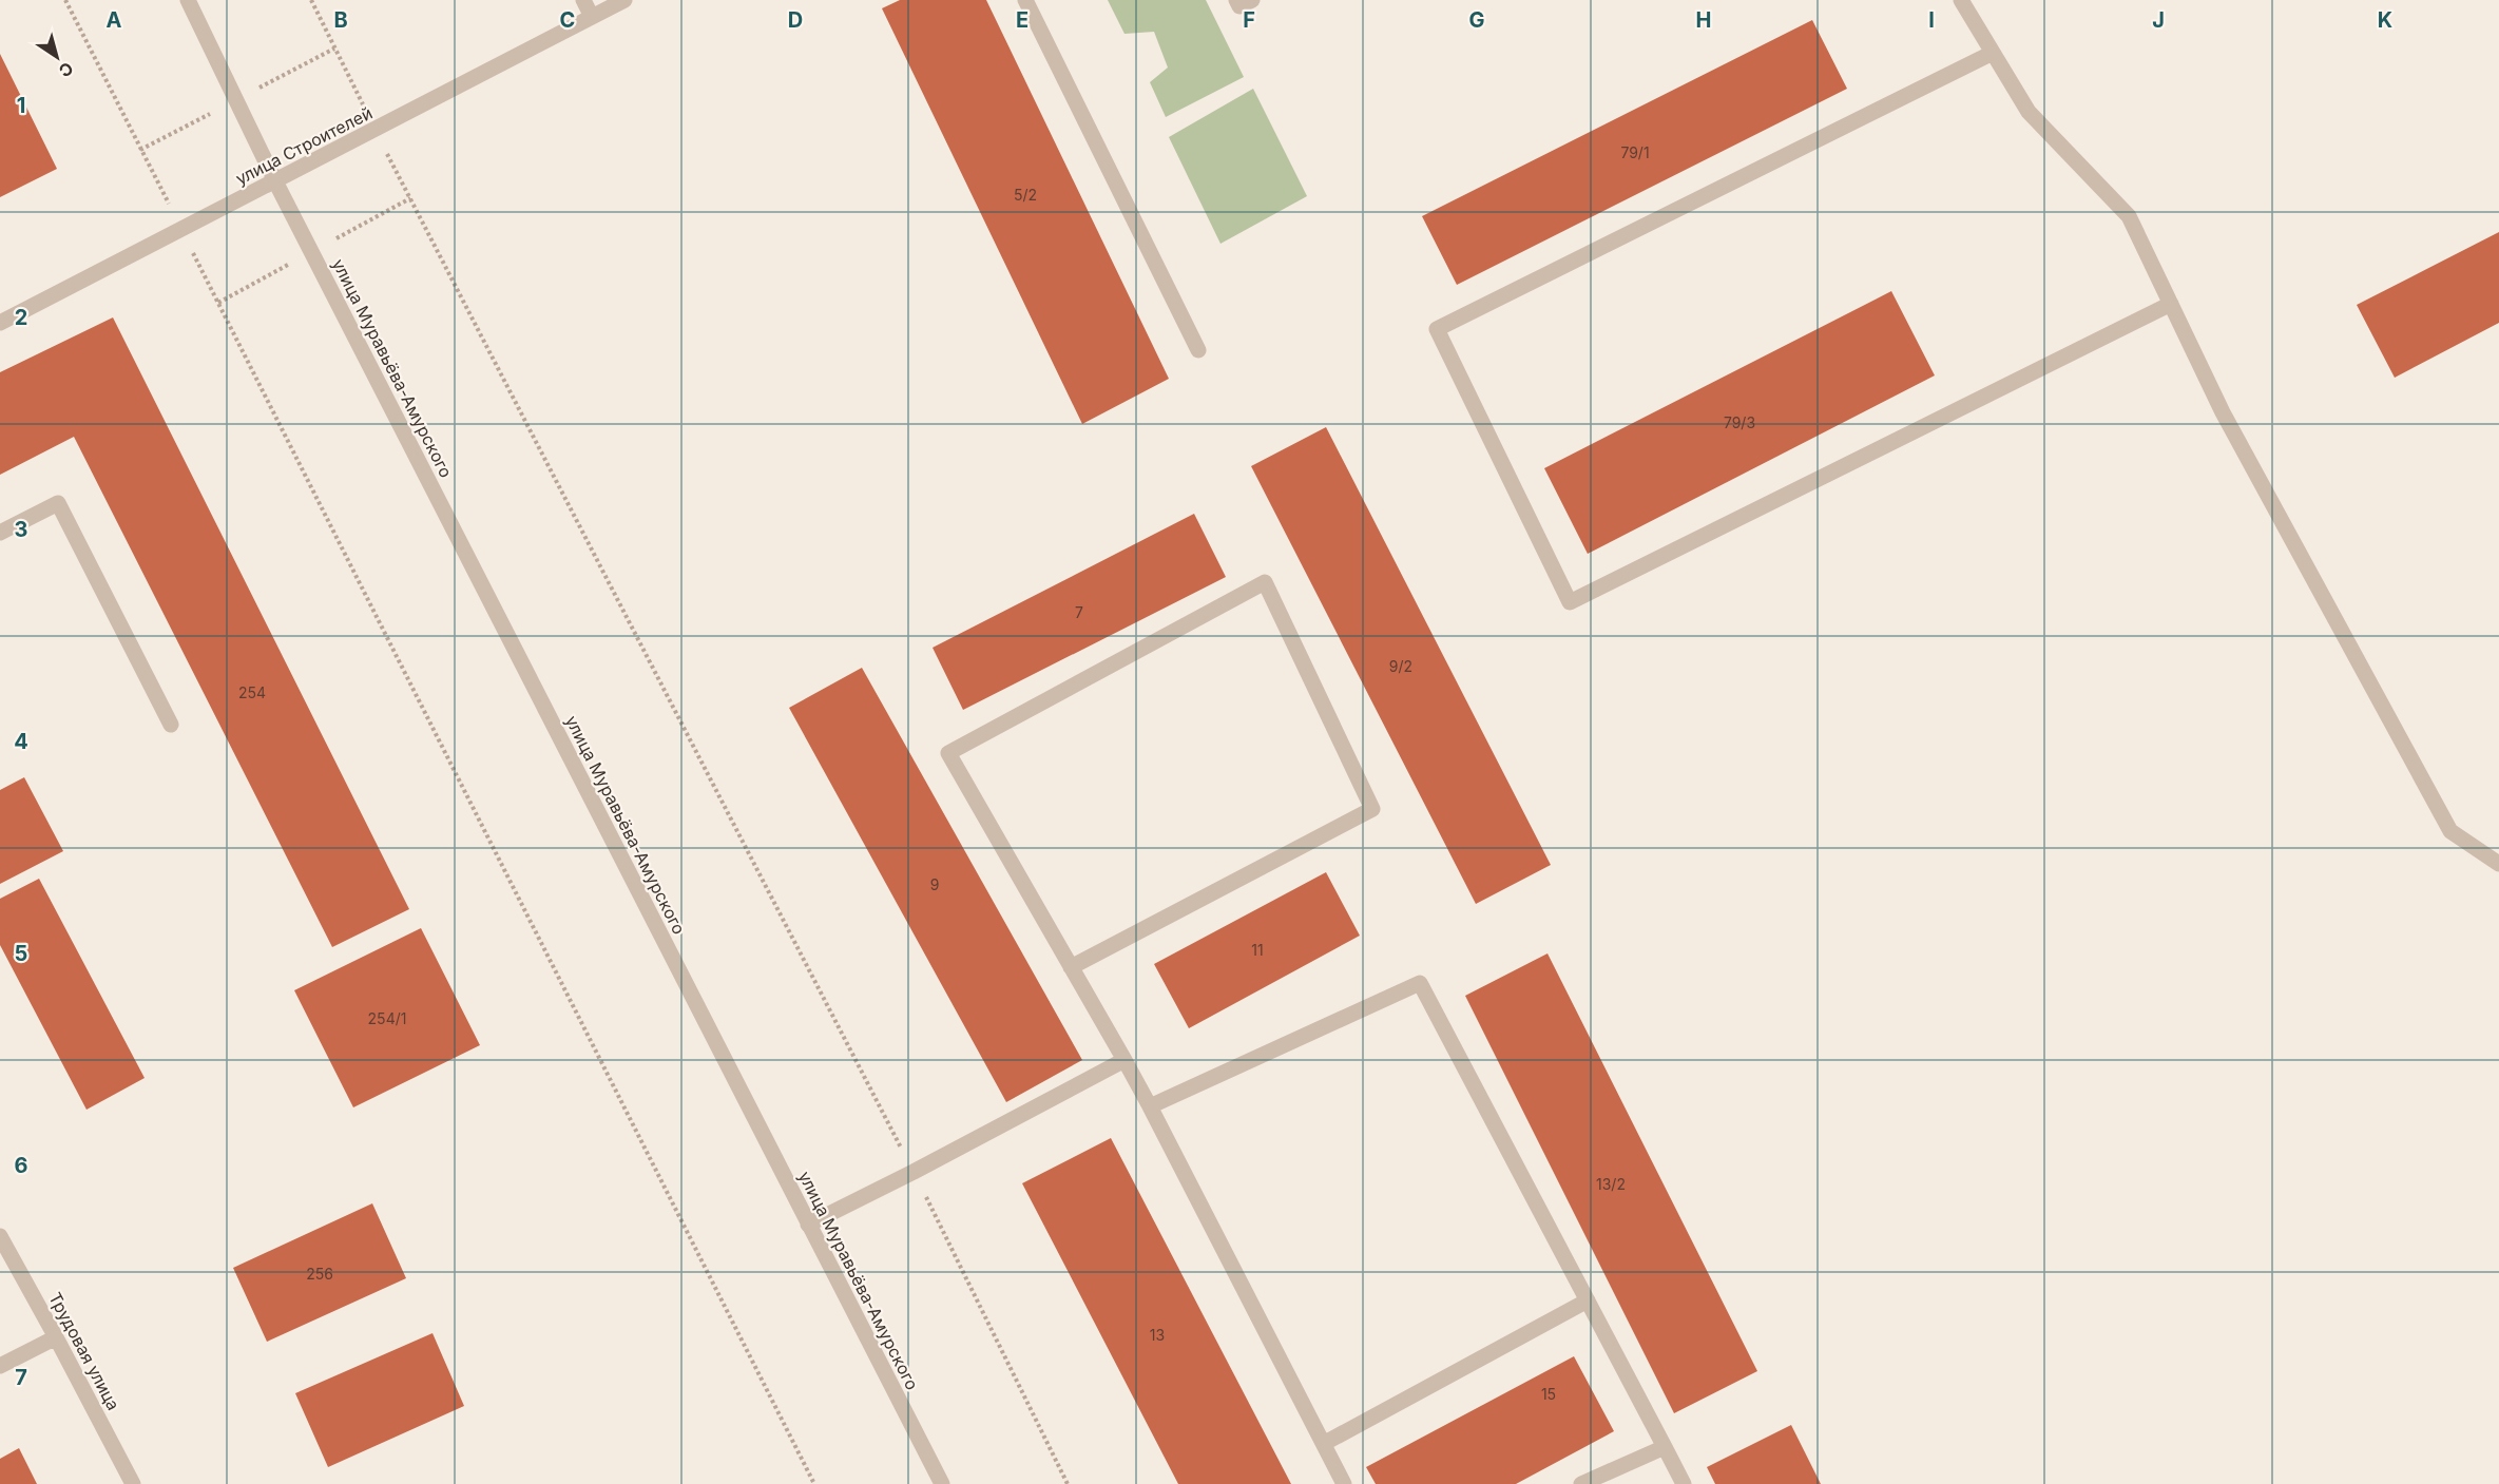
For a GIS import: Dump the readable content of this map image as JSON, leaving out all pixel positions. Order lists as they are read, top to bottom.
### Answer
{
  "streets": {
    "street": ["улица Строителей", "улица Муравьёва-Амурского", "Трудовая улица"]
  },
  "crossings": [
    ["улица Строителей", "улица Муравьёва-Амурского"]
  ],
  "house_numbers": [
    "79/1",
    "5/2",
    "79/3",
    "7",
    "9/2",
    "254",
    "9",
    "11",
    "254/1",
    "13/2",
    "256",
    "13",
    "15"
  ],
  "north": "bottom right",
  "grid": {
    "columns": [
      "A",
      "B",
      "C",
      "D",
      "E",
      "F",
      "G",
      "H",
      "I",
      "J",
      "K"
    ],
    "rows": [
      "1",
      "2",
      "3",
      "4",
      "5",
      "6",
      "7"
    ]
  }
}
